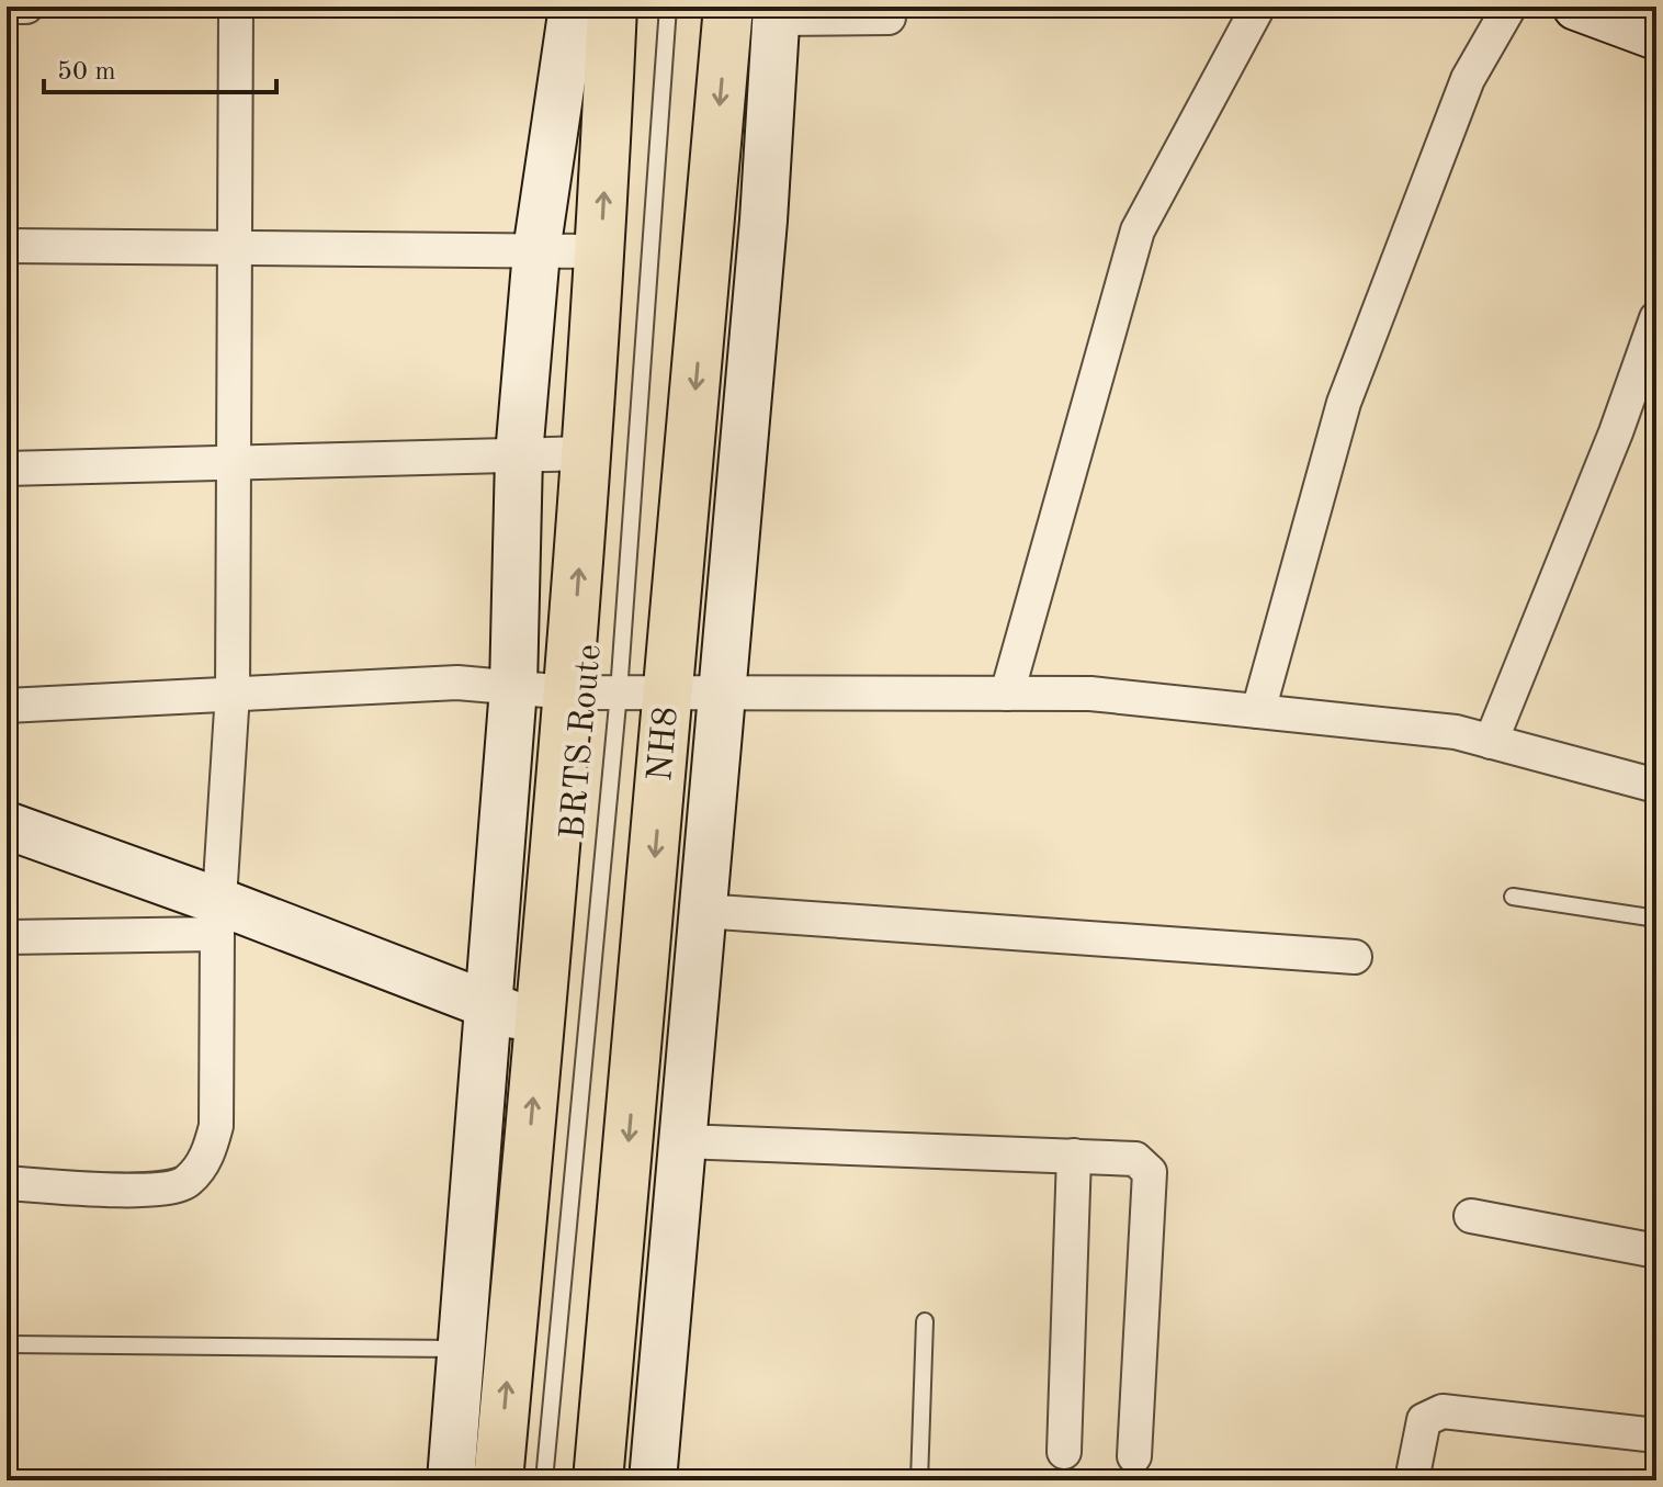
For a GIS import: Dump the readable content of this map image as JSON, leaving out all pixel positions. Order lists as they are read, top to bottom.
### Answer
{
  "streets": {
    "main road": ["NH8"],
    "lane": ["BRTS Route"]
  },
  "scale_bar": "50 m"
}
